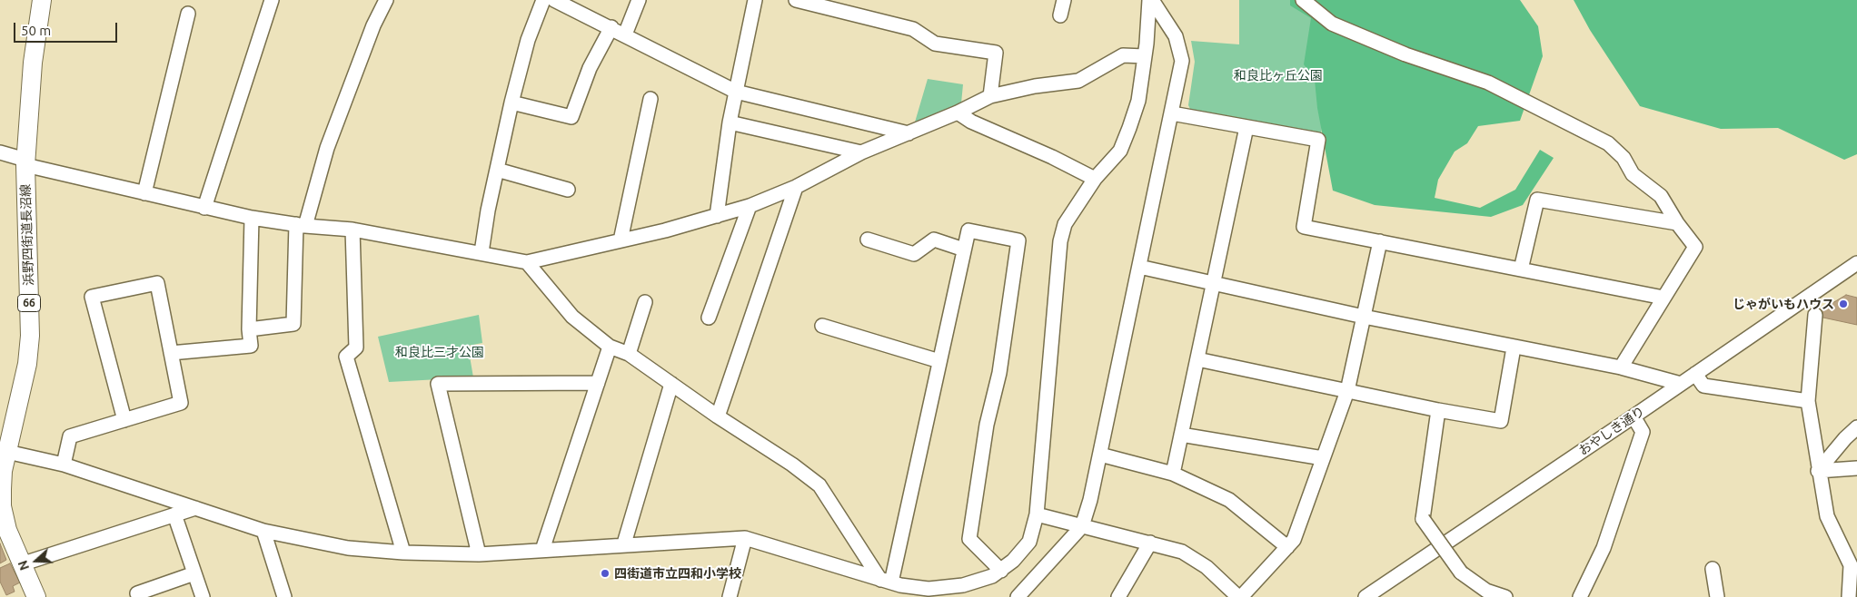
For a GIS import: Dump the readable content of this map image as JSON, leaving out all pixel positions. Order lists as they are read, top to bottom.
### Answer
{
  "streets": {
    "main road": ["浜野四街道長沼線", "66"],
    "street": ["おやしき通り"]
  },
  "parks": ["和良比ヶ丘公園", "和良比三才公園"],
  "places": ["じゃがいもハウス", "四街道市立四和小学校"],
  "scale_bar": "50 m",
  "north": "left"
}
